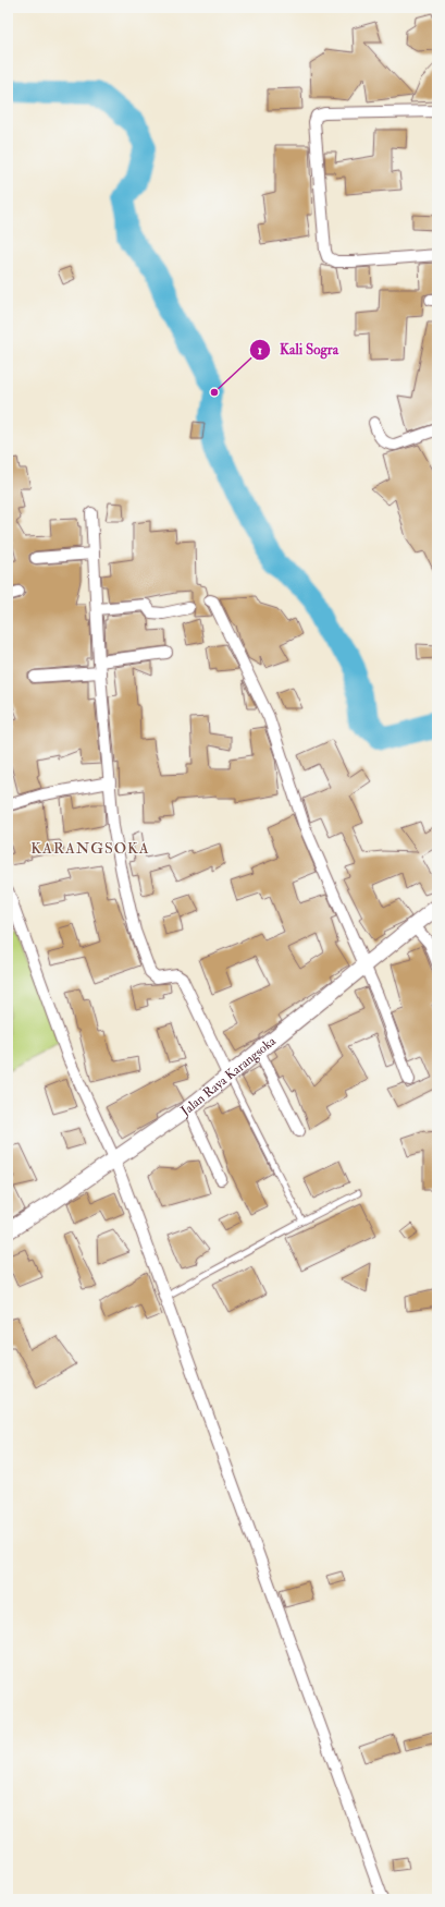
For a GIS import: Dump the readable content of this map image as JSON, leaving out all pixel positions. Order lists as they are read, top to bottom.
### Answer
{
  "streets": {
    "main road": ["Jalan Raya Karangsoka"]
  },
  "districts": ["KARANGSOKA"],
  "places": ["Kali Sogra"]
}
